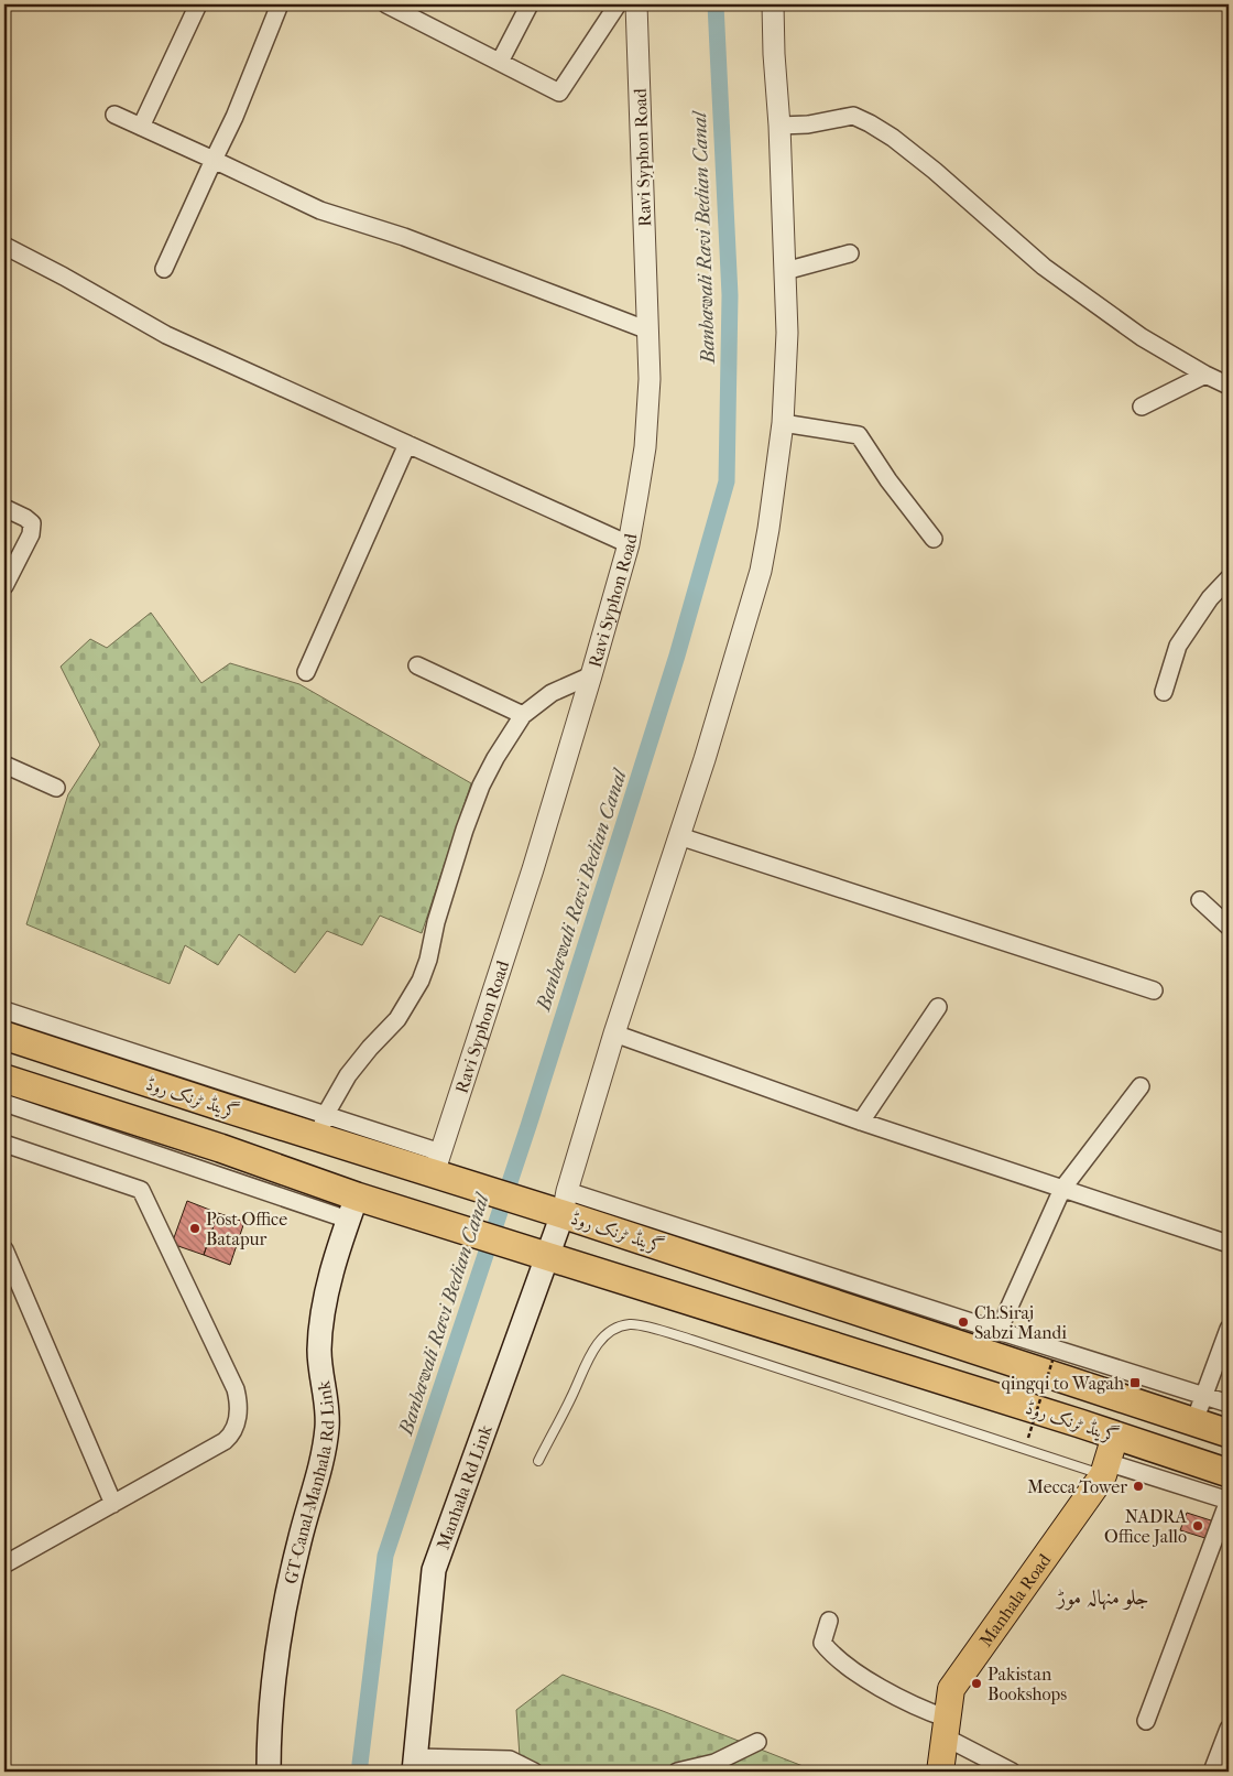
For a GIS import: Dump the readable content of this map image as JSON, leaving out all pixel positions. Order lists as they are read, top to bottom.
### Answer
{
  "streets": {
    "highway": ["گرینڈ ٹرنک روڈ"],
    "main road": ["GT-Canal-Manhala Rd Link", "Manhala Rd Link", "Manhala Road"],
    "street": ["Ravi Syphon Road"]
  },
  "crossings": [
    ["Ravi Syphon Road", "گرینڈ ٹرنک روڈ"],
    ["گرینڈ ٹرنک روڈ", "GT-Canal-Manhala Rd Link"],
    ["گرینڈ ٹرنک روڈ", "Manhala Rd Link"],
    ["گرینڈ ٹرنک روڈ", "Manhala Road"]
  ],
  "districts": ["جلو منہالہ موڑ"],
  "water": ["Banbawali Ravi Bedian Canal"],
  "places": {
    "other": [
      "Post Office Batapur",
      "Ch.Siraj Sabzi Mandi",
      "Mecca Tower",
      "NADRA Office Jallo",
      "Pakistan Bookshops"
    ],
    "transit": ["qingqi to Wagah"]
  }
}
